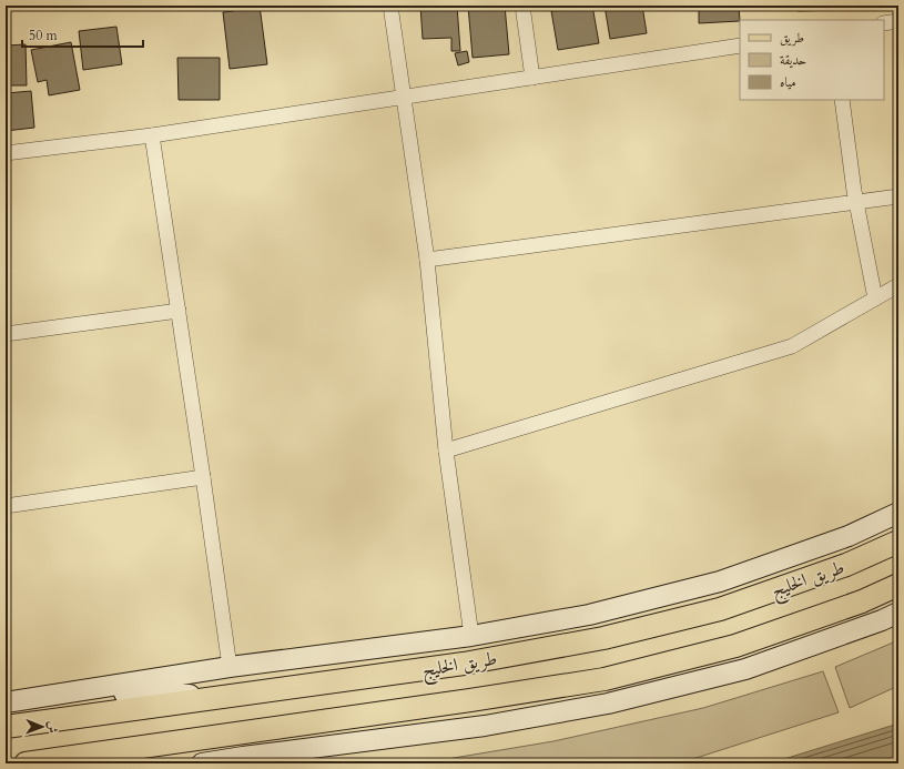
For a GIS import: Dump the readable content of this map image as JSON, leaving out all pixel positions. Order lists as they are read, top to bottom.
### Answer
{
  "streets": {
    "main road": ["طريق الخليج"]
  },
  "legend": ["طريق", "حديقة", "مياه"],
  "scale_bar": "50 m",
  "north": "right"
}
